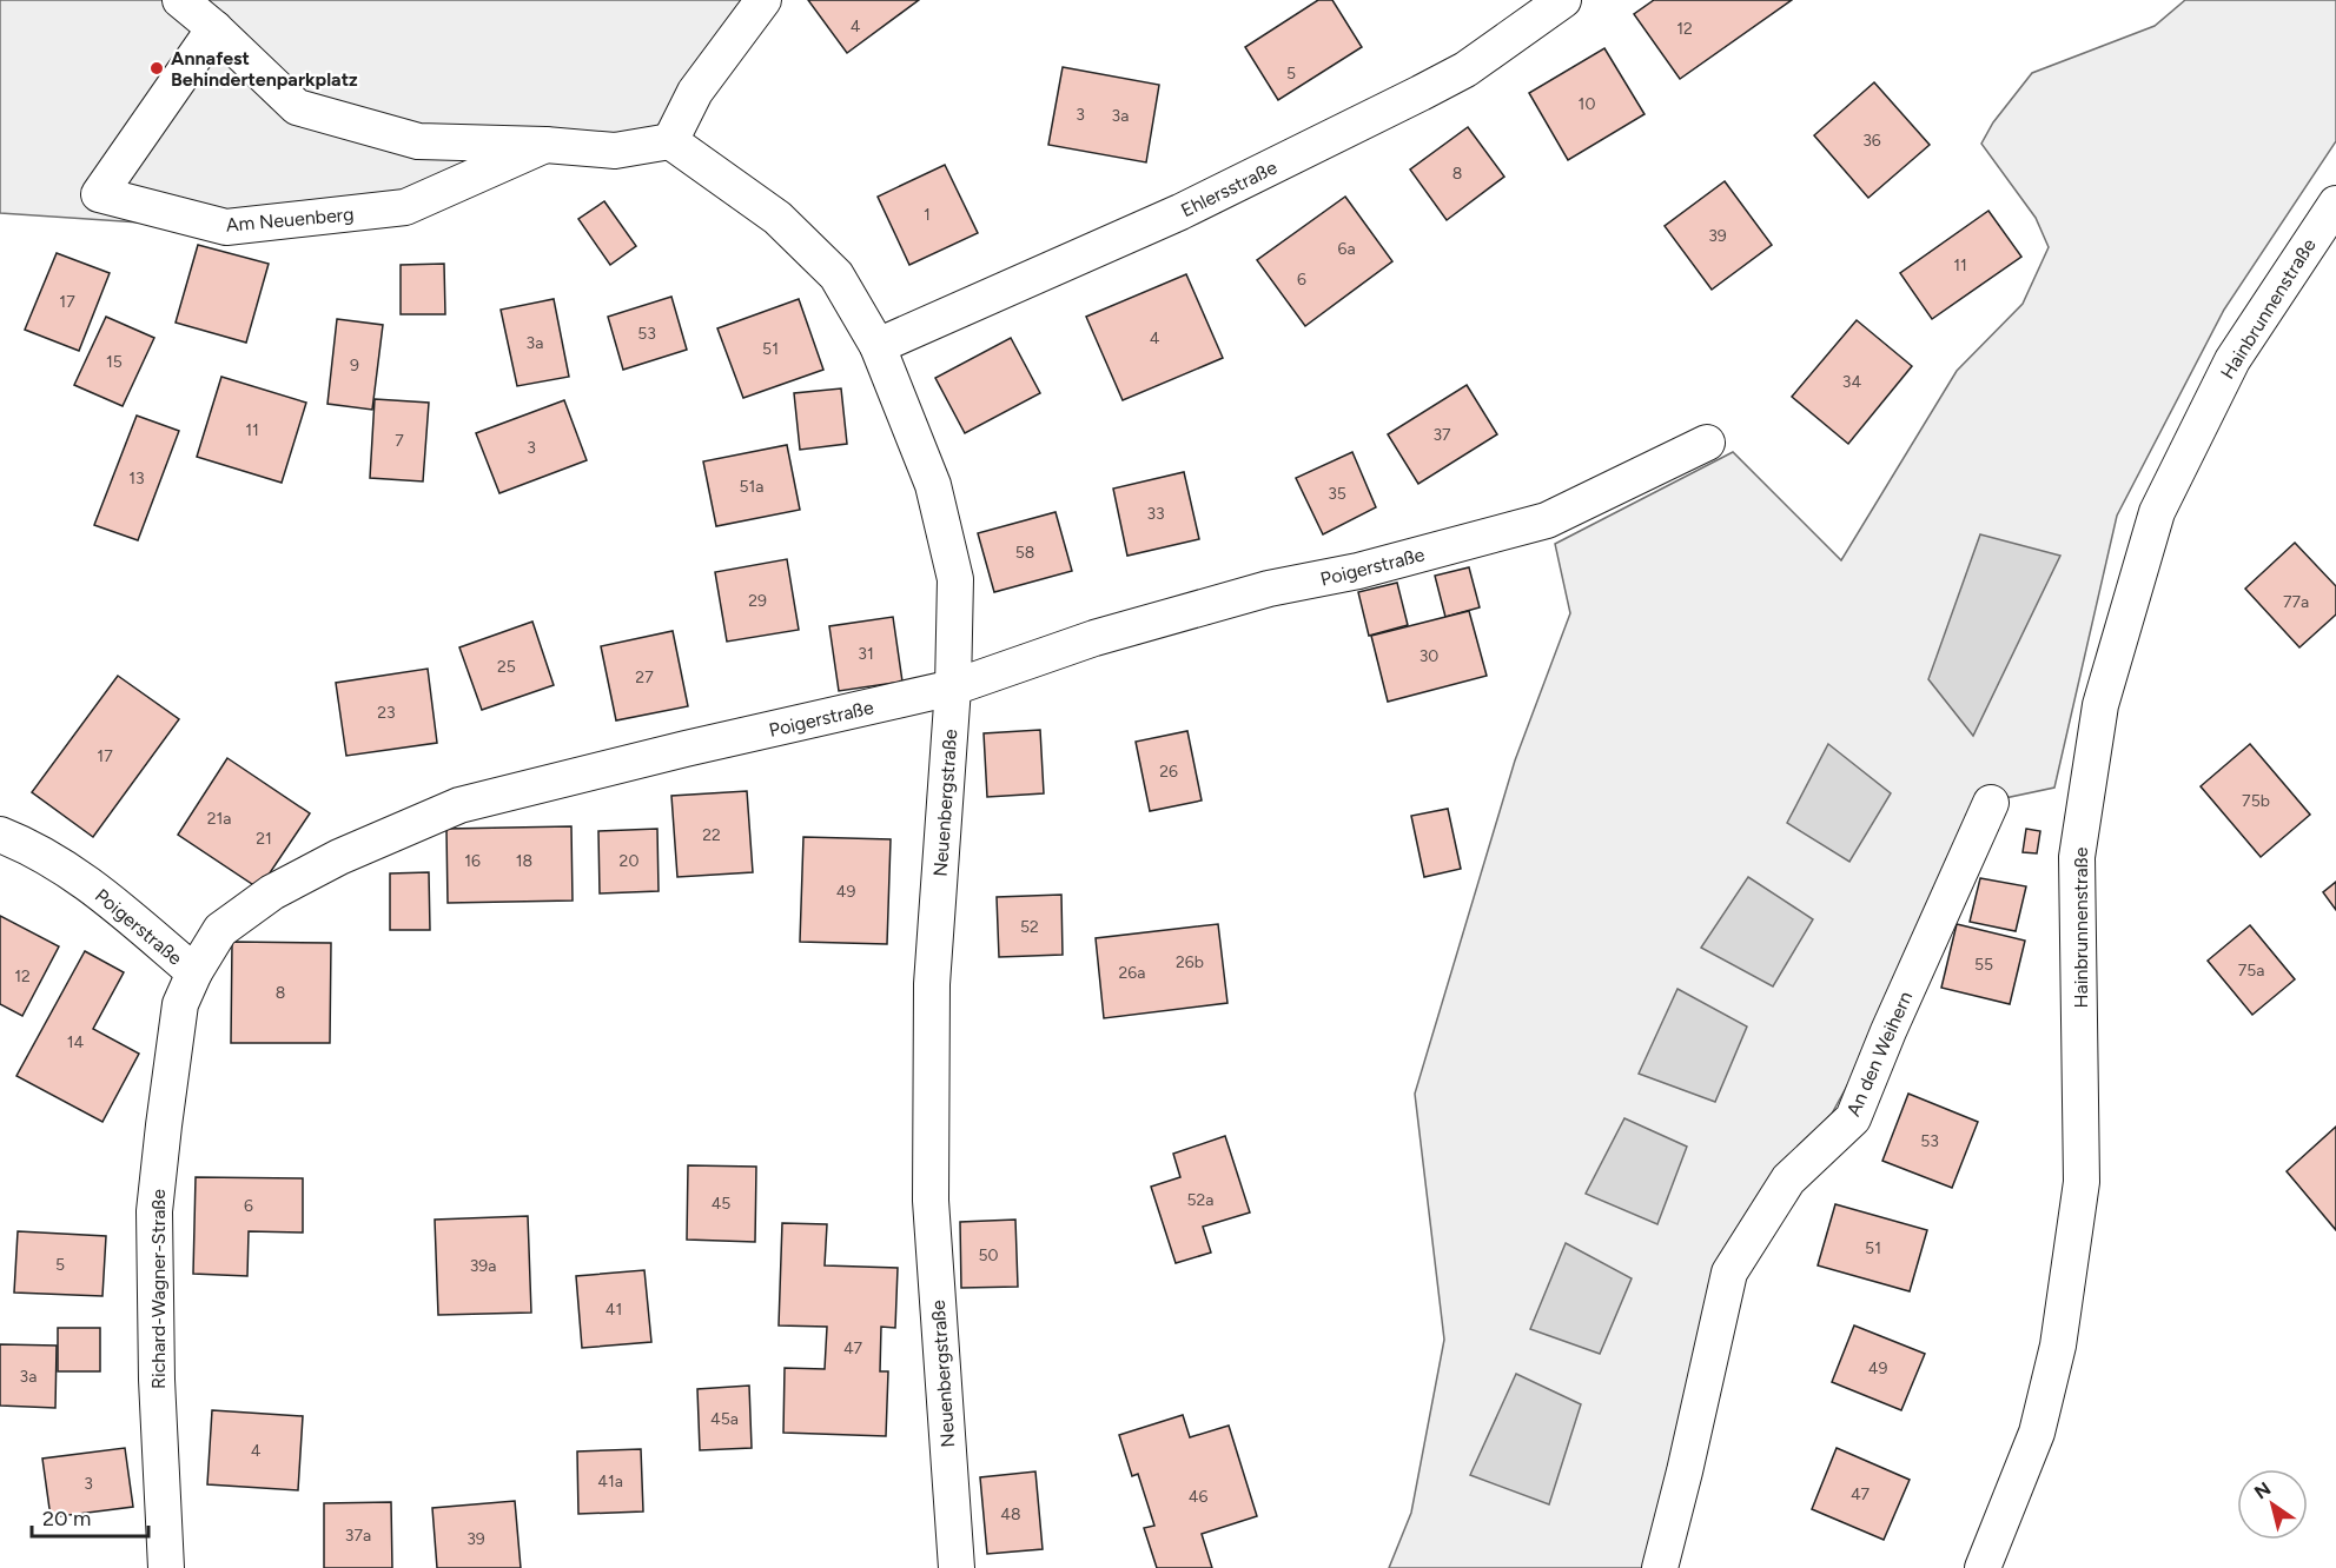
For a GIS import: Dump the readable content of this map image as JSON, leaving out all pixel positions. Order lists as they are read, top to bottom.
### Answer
{
  "streets": {
    "street": [
      "Ehlersstraße",
      "Am Neuenberg",
      "Hainbrunnenstraße",
      "Poigerstraße",
      "Neuenbergstraße",
      "An den Weihern",
      "Richard-Wagner-Straße"
    ]
  },
  "crossings": [
    ["Ehlersstraße", "Neuenbergstraße"],
    ["Am Neuenberg", "Neuenbergstraße"],
    ["Poigerstraße", "Neuenbergstraße"],
    ["Poigerstraße", "Richard-Wagner-Straße"]
  ],
  "places": ["Annafest Behindertenparkplatz"],
  "house_numbers": [
    "4",
    "12",
    "5",
    "10",
    "3",
    "3a",
    "36",
    "8",
    "1",
    "39",
    "6a",
    "11",
    "6",
    "17",
    "53",
    "4",
    "3a",
    "51",
    "15",
    "9",
    "34",
    "11",
    "37",
    "7",
    "3",
    "13",
    "51a",
    "35",
    "33",
    "58",
    "29",
    "77a",
    "31",
    "30",
    "25",
    "27",
    "23",
    "17",
    "26",
    "75b",
    "21a",
    "22",
    "21",
    "16",
    "18",
    "20",
    "49",
    "52",
    "26b",
    "55",
    "75a",
    "26a",
    "12",
    "8",
    "14",
    "53",
    "52a",
    "45",
    "6",
    "51",
    "50",
    "5",
    "39a",
    "41",
    "47",
    "49",
    "3a",
    "45a",
    "4",
    "41a",
    "3",
    "47",
    "46",
    "48",
    "37a",
    "39"
  ],
  "scale_bar": "20 m",
  "north": "top left"
}
